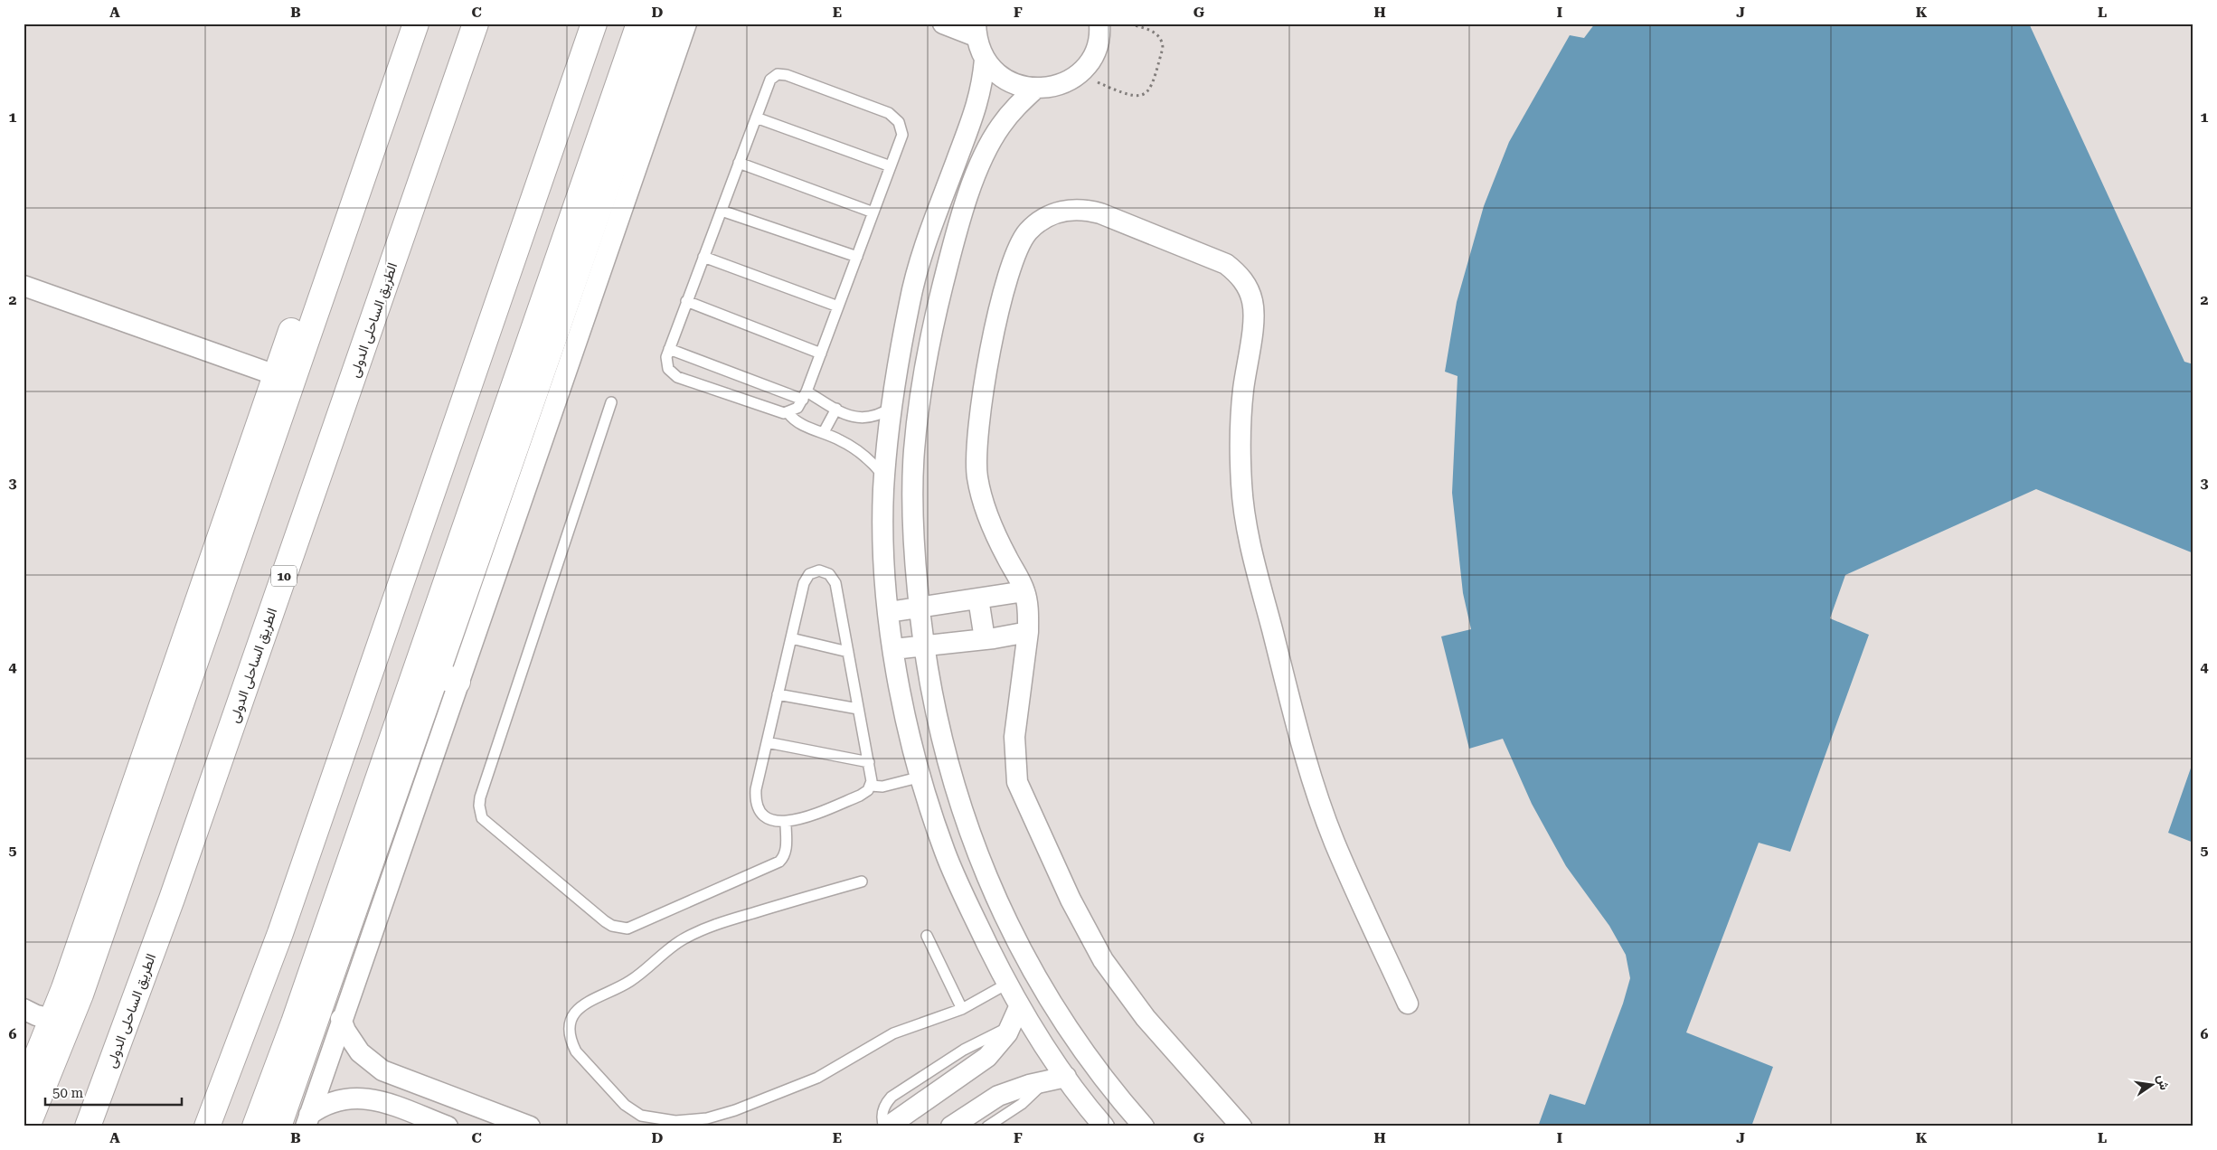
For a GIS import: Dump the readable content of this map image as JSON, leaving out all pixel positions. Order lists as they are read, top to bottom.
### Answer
{
  "streets": {
    "main road": ["الطريق الساحلى الدولى", "10"]
  },
  "scale_bar": "50 m",
  "north": "right",
  "grid": {
    "columns": [
      "A",
      "B",
      "C",
      "D",
      "E",
      "F",
      "G",
      "H",
      "I",
      "J",
      "K",
      "L"
    ],
    "rows": [
      "1",
      "2",
      "3",
      "4",
      "5",
      "6"
    ]
  }
}
